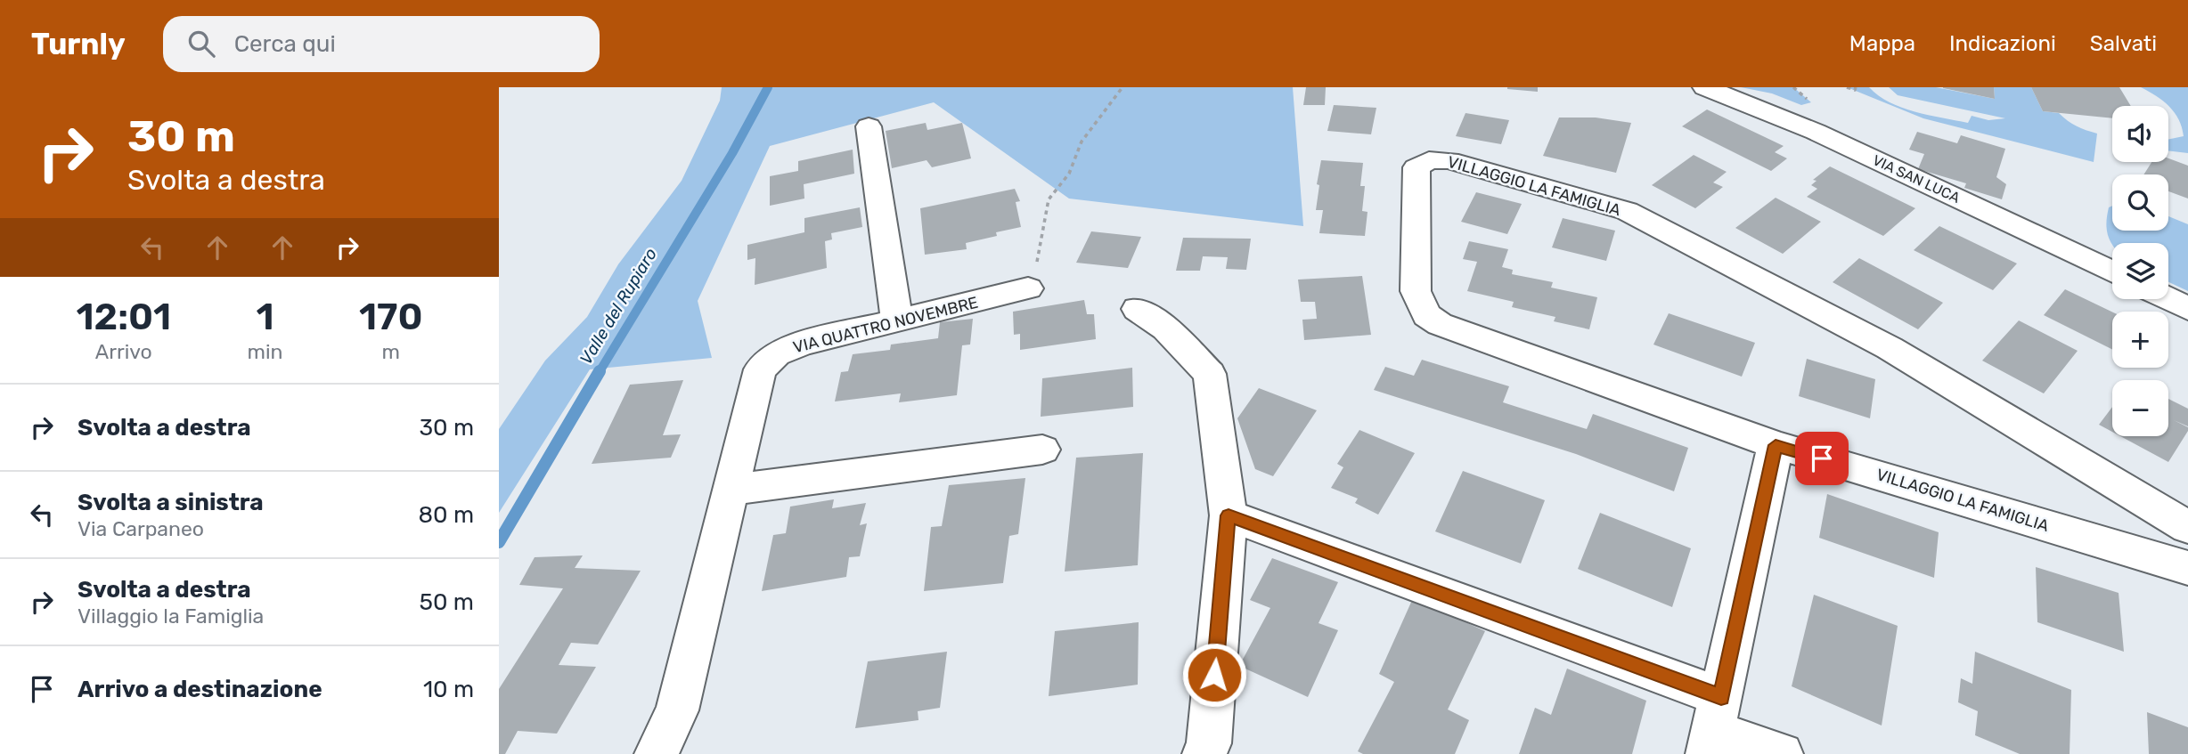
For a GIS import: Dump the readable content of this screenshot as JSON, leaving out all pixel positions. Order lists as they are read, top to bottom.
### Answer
{
  "streets": {
    "street": ["VIA SAN LUCA", "VILLAGGIO LA FAMIGLIA", "VIA QUATTRO NOVEMBRE"]
  },
  "water": ["Valle del Rupiaro"],
  "page": {
    "header": "Turnly",
    "search": "Cerca qui",
    "nav": ["Mappa", "Indicazioni", "Salvati"],
    "turn": ["30 m", "Svolta a destra"],
    "map_buttons": ["+", "−"],
    "eta": [
      "12:01",
      "Arrivo",
      "1",
      "min",
      "170",
      "m"
    ],
    "list": [
      {
        "name": "Svolta a destra",
        "value": "30 m"
      },
      {
        "name": "Svolta a sinistra",
        "note": "Via Carpaneo",
        "value": "80 m"
      },
      {
        "name": "Svolta a destra",
        "note": "Villaggio la Famiglia",
        "value": "50 m"
      },
      {
        "name": "Arrivo a destinazione",
        "value": "10 m"
      }
    ]
  }
}
